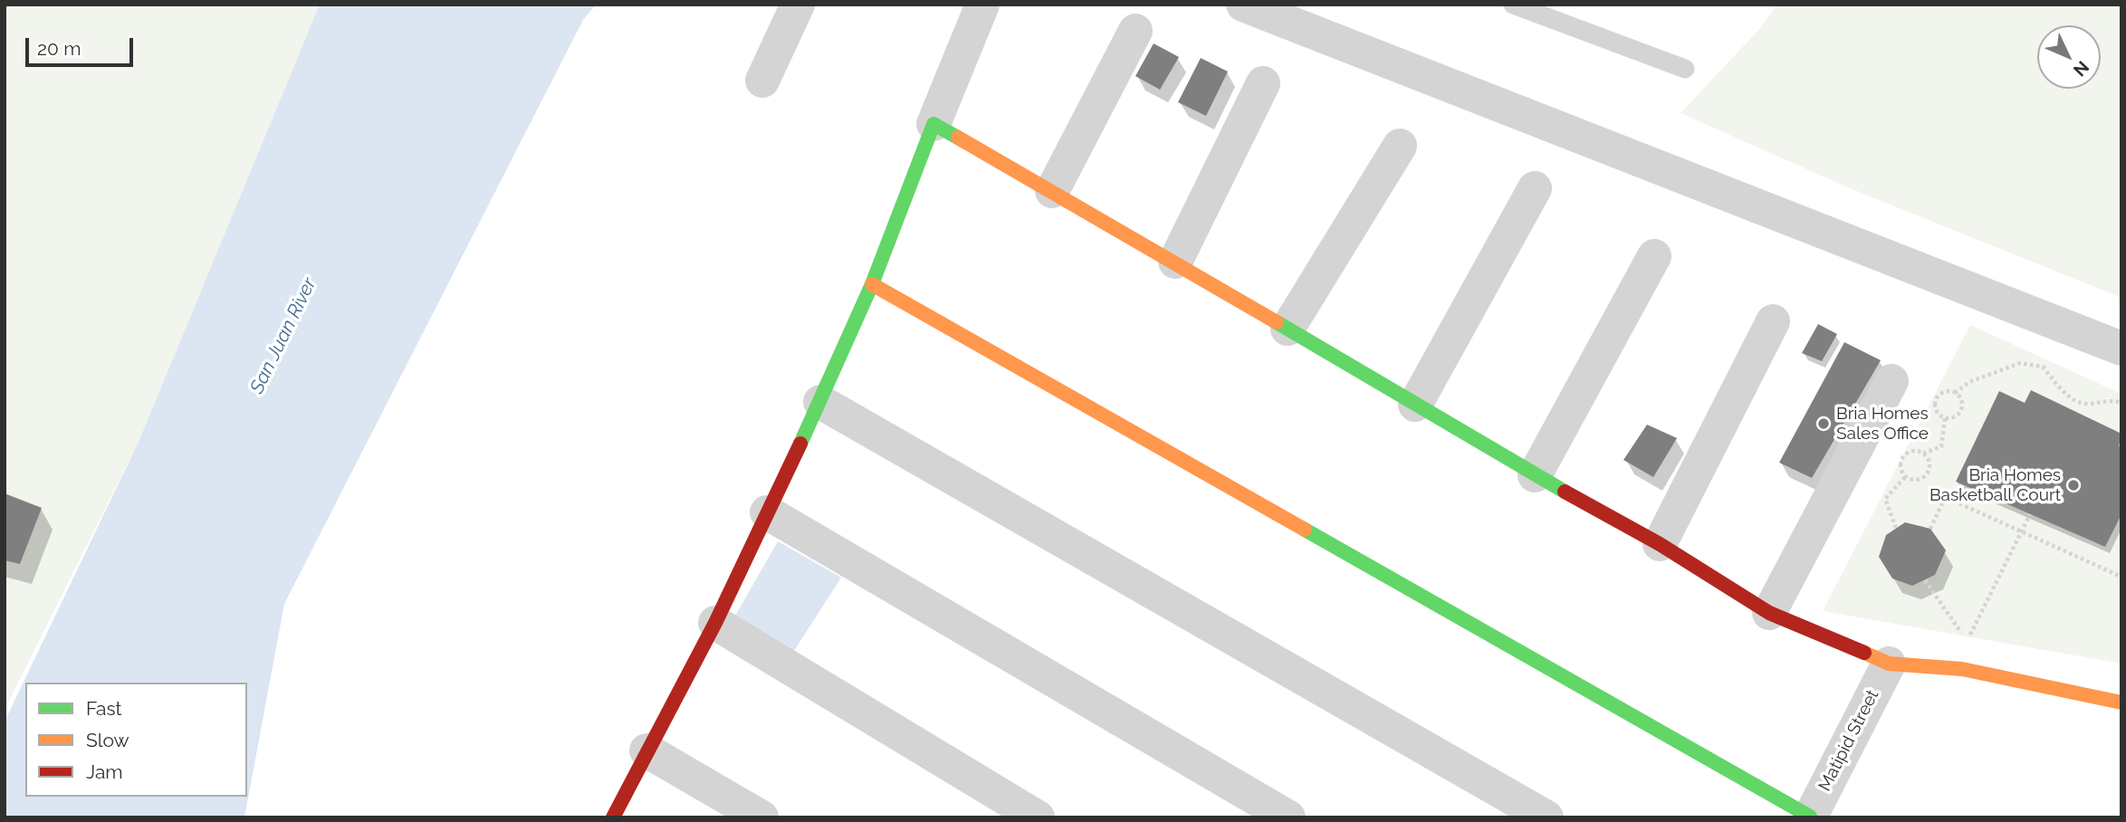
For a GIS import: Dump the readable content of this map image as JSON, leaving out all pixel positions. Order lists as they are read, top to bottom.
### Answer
{
  "streets": {
    "street": ["Matipid Street"]
  },
  "water": ["San Juan River"],
  "places": ["Bria Homes Sales Office", "Bria Homes Basketball Court"],
  "legend": ["Fast", "Slow", "Jam"],
  "scale_bar": "20 m",
  "north": "bottom right"
}
